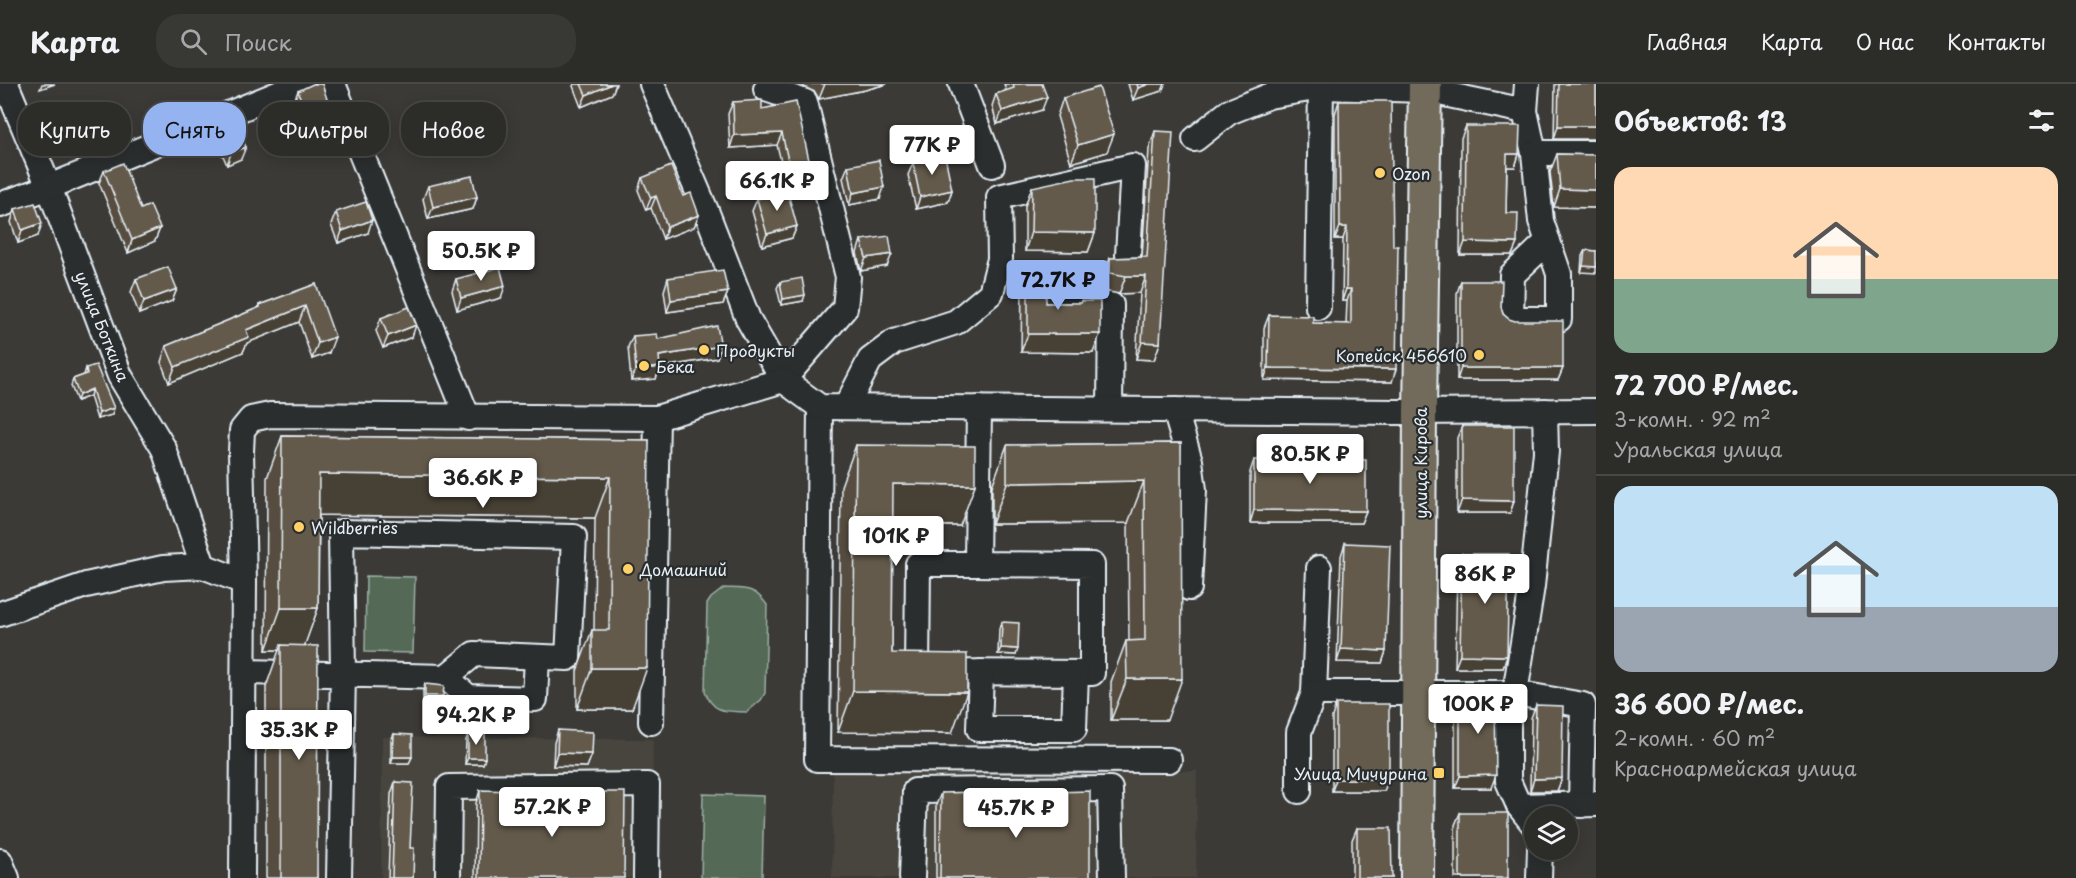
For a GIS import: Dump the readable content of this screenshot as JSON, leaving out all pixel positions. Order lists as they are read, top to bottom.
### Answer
{
  "streets": {
    "main road": ["улица Кирова"],
    "street": ["улица Боткина"]
  },
  "places": {
    "other": [
      "Ozon",
      "Продукты",
      "Копейск 456610",
      "Бека",
      "Wildberries",
      "Домашний"
    ],
    "transit": ["Улица Мичурина"]
  },
  "page": {
    "header": "Карта",
    "search": "Поиск",
    "nav": [
      "Главная",
      "Карта",
      "О нас",
      "Контакты"
    ],
    "heading": "Объектов: 13",
    "chip": [
      "Купить",
      "Снять",
      "Фильтры",
      "Новое"
    ],
    "price": [
      "77K ₽",
      "66.1K ₽",
      "50.5K ₽",
      "72.7K ₽",
      "80.5K ₽",
      "36.6K ₽",
      "101K ₽",
      "86K ₽",
      "100K ₽",
      "94.2K ₽",
      "35.3K ₽",
      "57.2K ₽",
      "45.7K ₽"
    ],
    "list": [
      {
        "name": "72 700 ₽/мес.",
        "note": "3-комн. · 92 m² · Уральская улица"
      },
      {
        "name": "36 600 ₽/мес.",
        "note": "2-комн. · 60 m² · Красноармейская улица"
      }
    ]
  }
}
